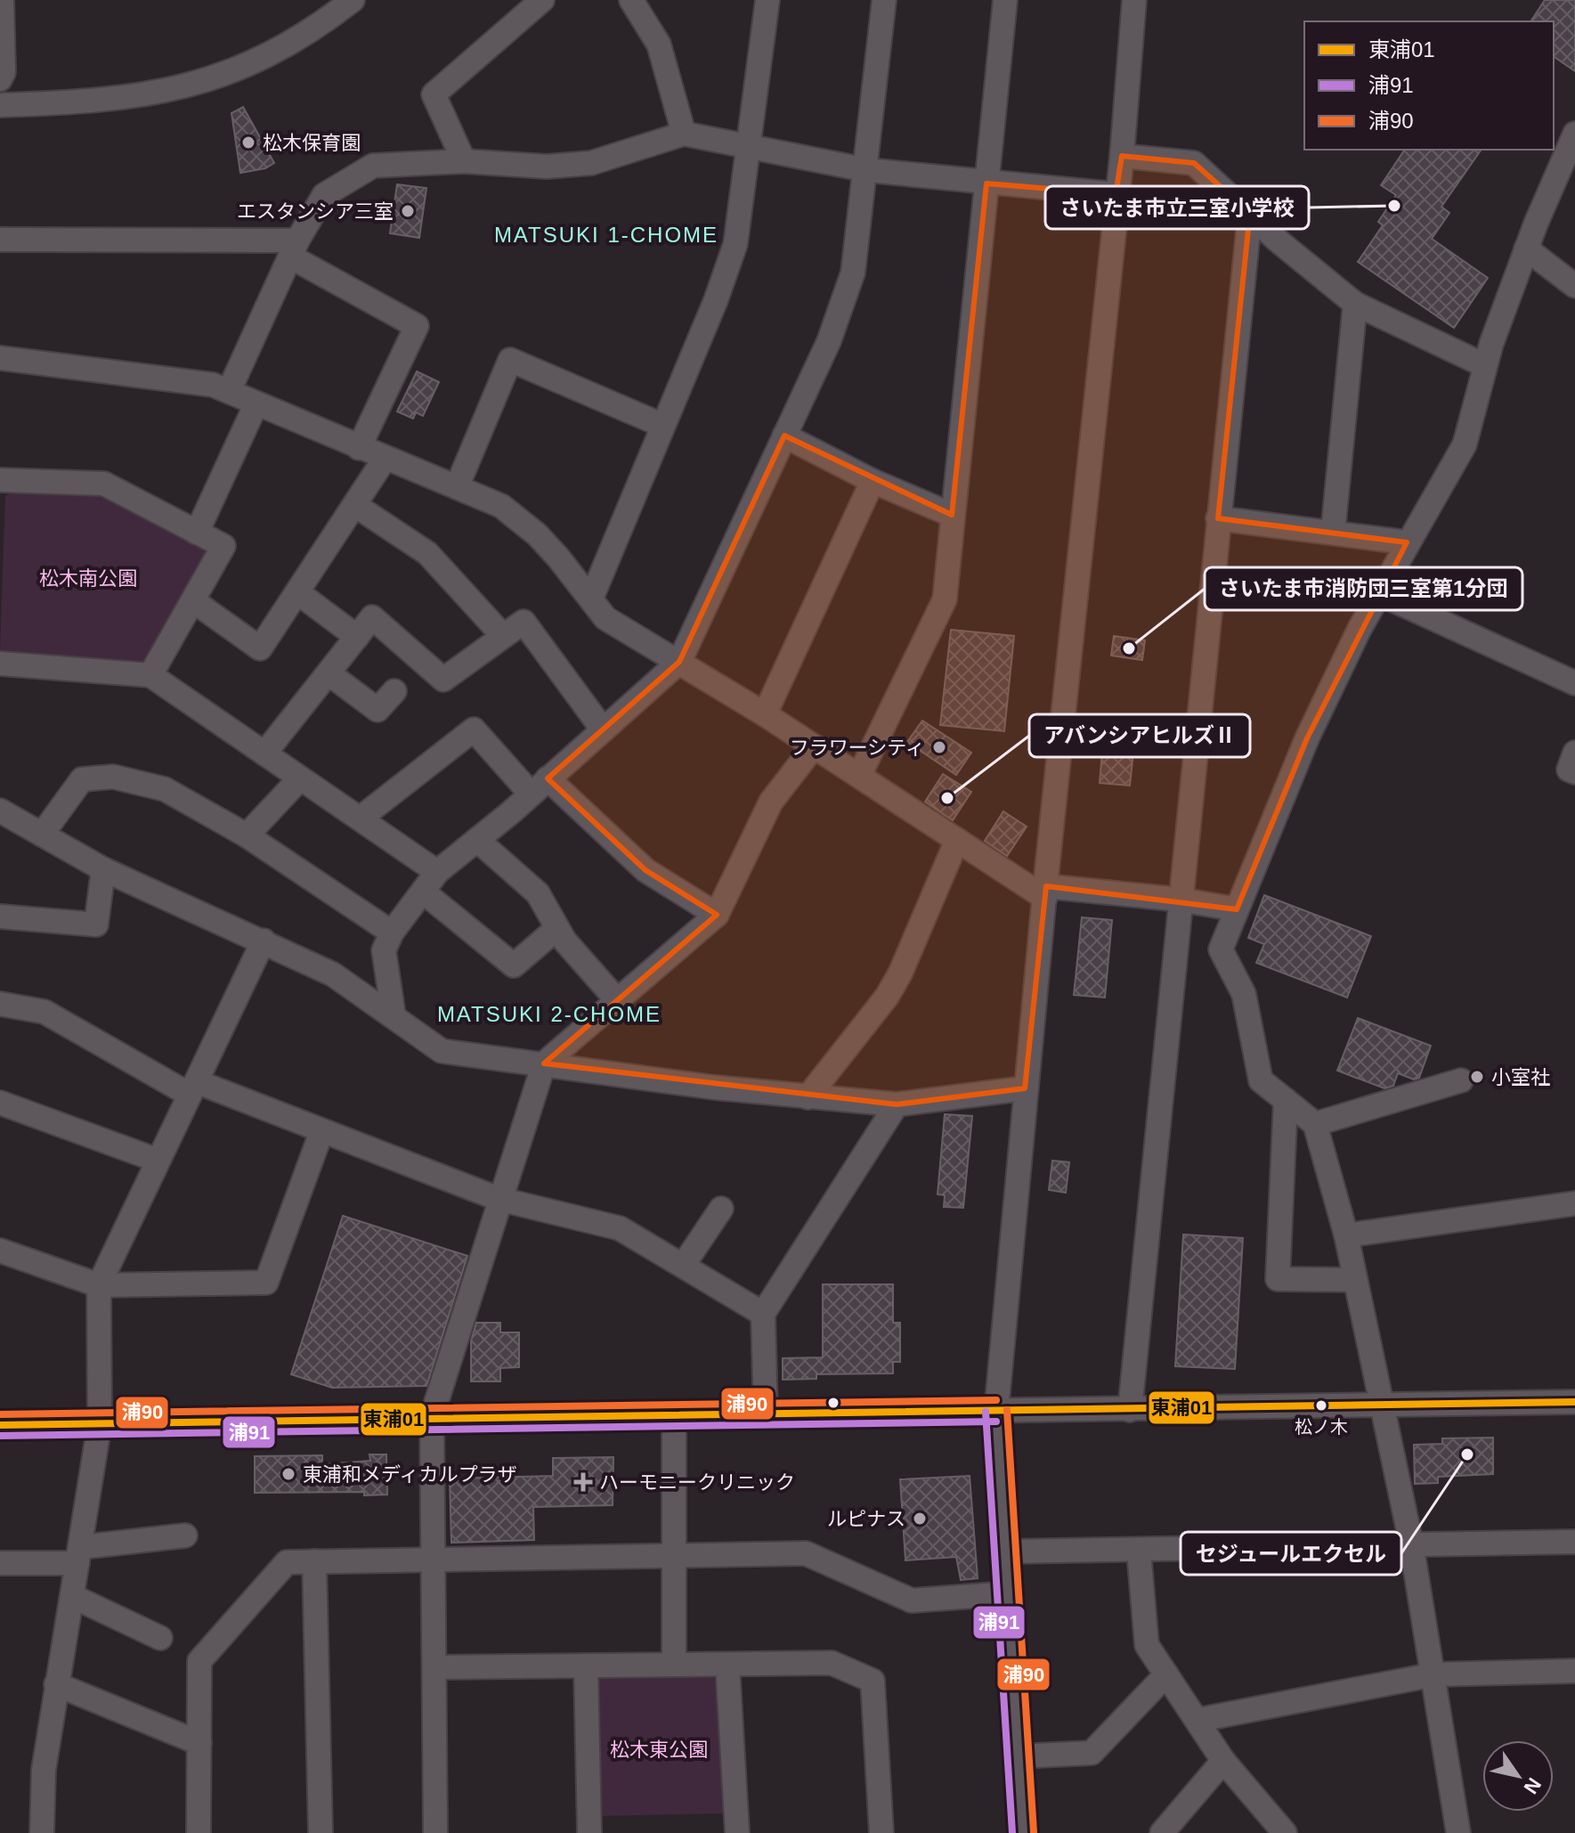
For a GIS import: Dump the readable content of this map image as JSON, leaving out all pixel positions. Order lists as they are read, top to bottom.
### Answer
{
  "districts": ["MATSUKI 1-CHOME", "MATSUKI 2-CHOME"],
  "parks": ["松木南公園", "松木東公園"],
  "places": {
    "other": [
      "松木保育園",
      "さいたま市立三室小学校",
      "エスタンシア三室",
      "さいたま市消防団三室第1分団",
      "フラワーシティ",
      "アバンシアヒルズⅡ",
      "小室社",
      "松ノ木",
      "セジュールエクセル",
      "東浦和メディカルプラザ",
      "ルピナス"
    ],
    "health": ["ハーモニークリニック"]
  },
  "lines": ["transit line 浦90", "transit line 東浦01", "transit line 浦91"],
  "legend": ["東浦01", "浦91", "浦90"],
  "north": "bottom right"
}
